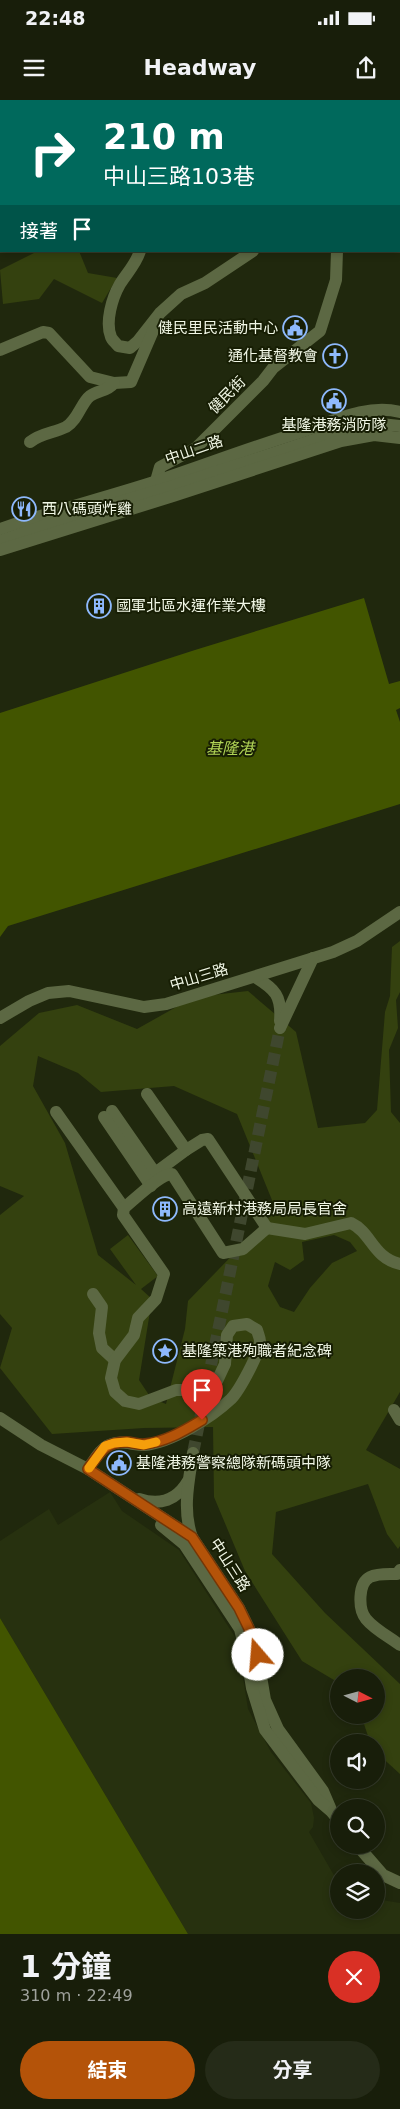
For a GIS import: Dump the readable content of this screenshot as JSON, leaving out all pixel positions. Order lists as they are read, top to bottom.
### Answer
{
  "streets": {
    "street": ["健民街", "中山二路", "中山三路"]
  },
  "crossings": [
    ["健民街", "中山二路"]
  ],
  "water": ["基隆港"],
  "places": {
    "public building": ["健民里民活動中心", "基隆港務消防隊", "基隆港務警察總隊新碼頭中隊"],
    "church": ["通化基督教會"],
    "restaurant": ["西八碼頭炸雞"],
    "building": ["國軍北區水運作業大樓", "高遠新村港務局局長官舍"],
    "place": ["基隆築港殉職者紀念碑"]
  },
  "north": "right",
  "page": {
    "status": "22:48",
    "header": "Headway",
    "turn": ["210 m", "中山三路103巷"],
    "then": "接著",
    "heading": ["1 分鐘", "310 m · 22:49"],
    "buttons": ["結束", "分享"]
  }
}
